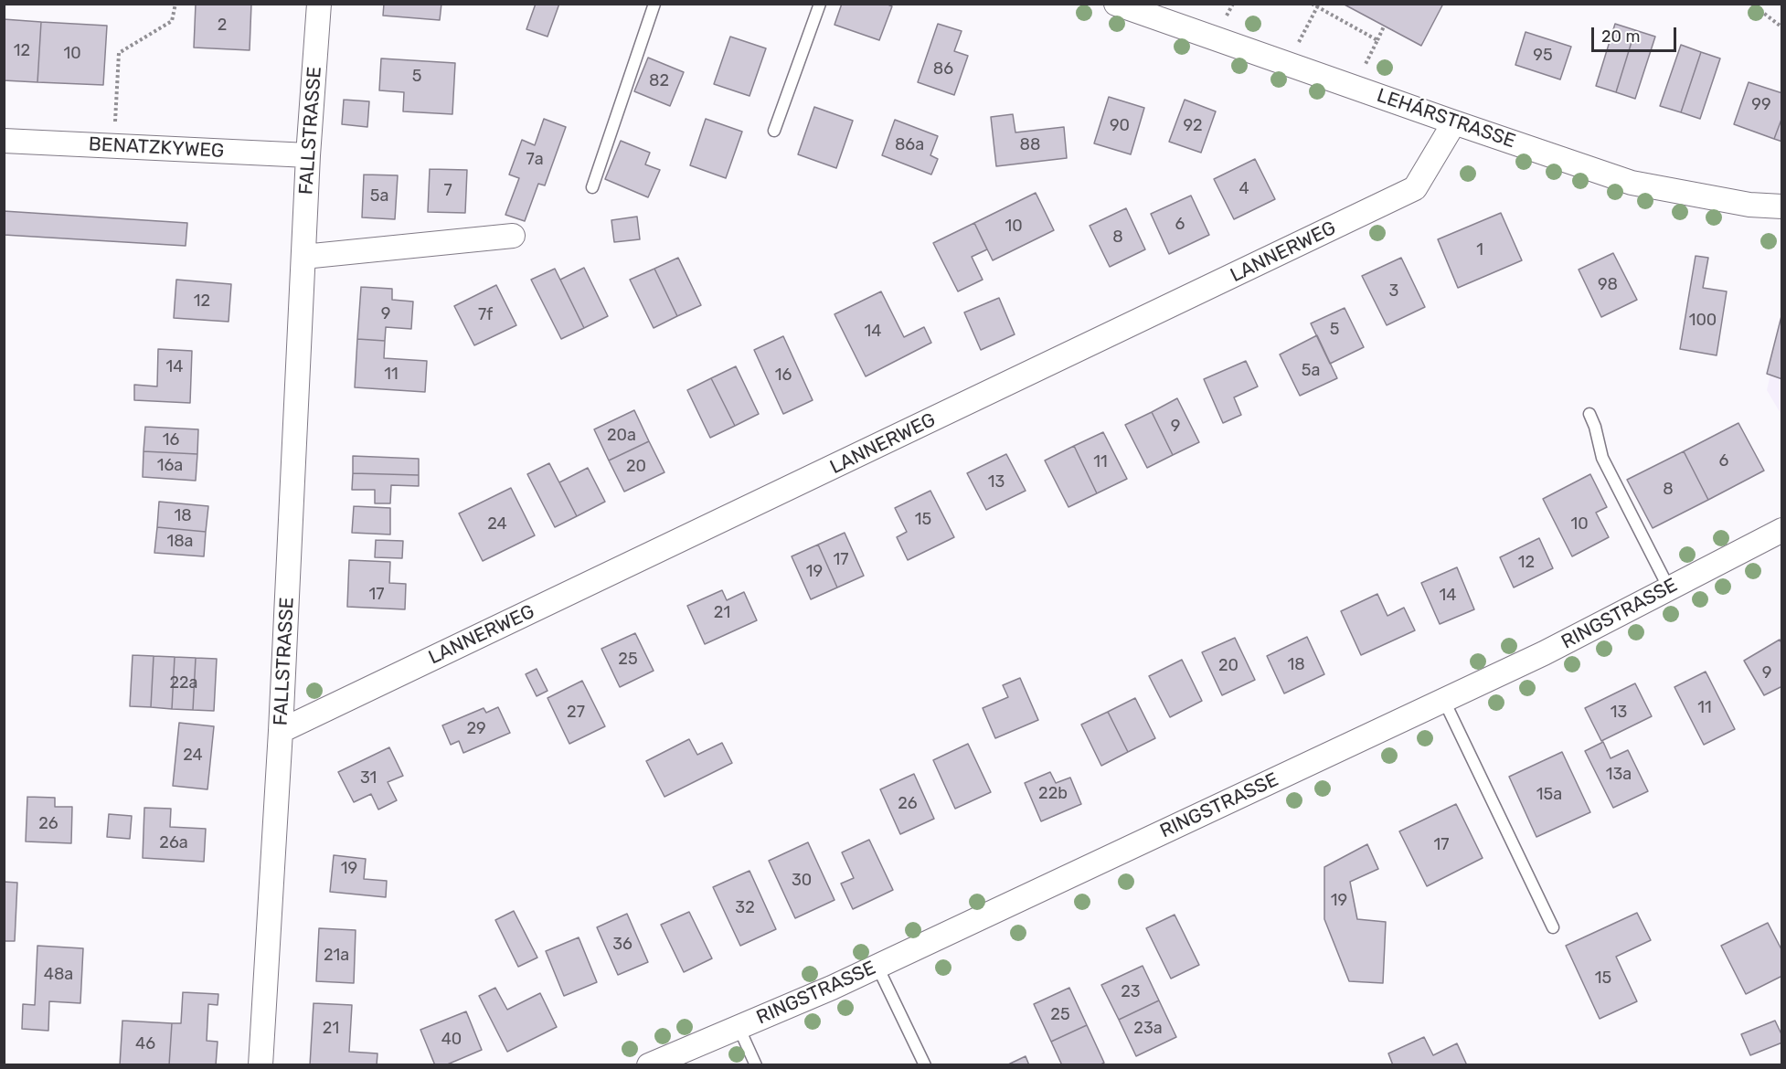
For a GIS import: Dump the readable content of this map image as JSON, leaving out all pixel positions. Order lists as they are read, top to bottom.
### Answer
{
  "streets": {
    "street": [
      "LEHÁRSTRASSE",
      "FALLSTRASSE",
      "BENATZKYWEG",
      "LANNERWEG",
      "RINGSTRASSE"
    ]
  },
  "crossings": [
    ["LEHÁRSTRASSE", "LANNERWEG"],
    ["FALLSTRASSE", "BENATZKYWEG"],
    ["FALLSTRASSE", "LANNERWEG"]
  ],
  "house_numbers": [
    "2",
    "12",
    "10",
    "95",
    "86",
    "5",
    "82",
    "99",
    "90",
    "92",
    "86a",
    "88",
    "7a",
    "4",
    "7",
    "5a",
    "6",
    "10",
    "8",
    "1",
    "98",
    "3",
    "12",
    "9",
    "7f",
    "100",
    "5",
    "14",
    "14",
    "5a",
    "11",
    "16",
    "9",
    "20a",
    "16",
    "6",
    "11",
    "16a",
    "20",
    "13",
    "8",
    "18",
    "15",
    "24",
    "10",
    "18a",
    "17",
    "12",
    "19",
    "17",
    "14",
    "21",
    "25",
    "18",
    "20",
    "9",
    "22a",
    "11",
    "27",
    "13",
    "29",
    "24",
    "13a",
    "31",
    "22b",
    "15a",
    "26",
    "26",
    "26a",
    "17",
    "19",
    "30",
    "19",
    "32",
    "36",
    "21a",
    "48a",
    "15",
    "23",
    "25",
    "21",
    "23a",
    "40",
    "46"
  ],
  "scale_bar": "20 m"
}
